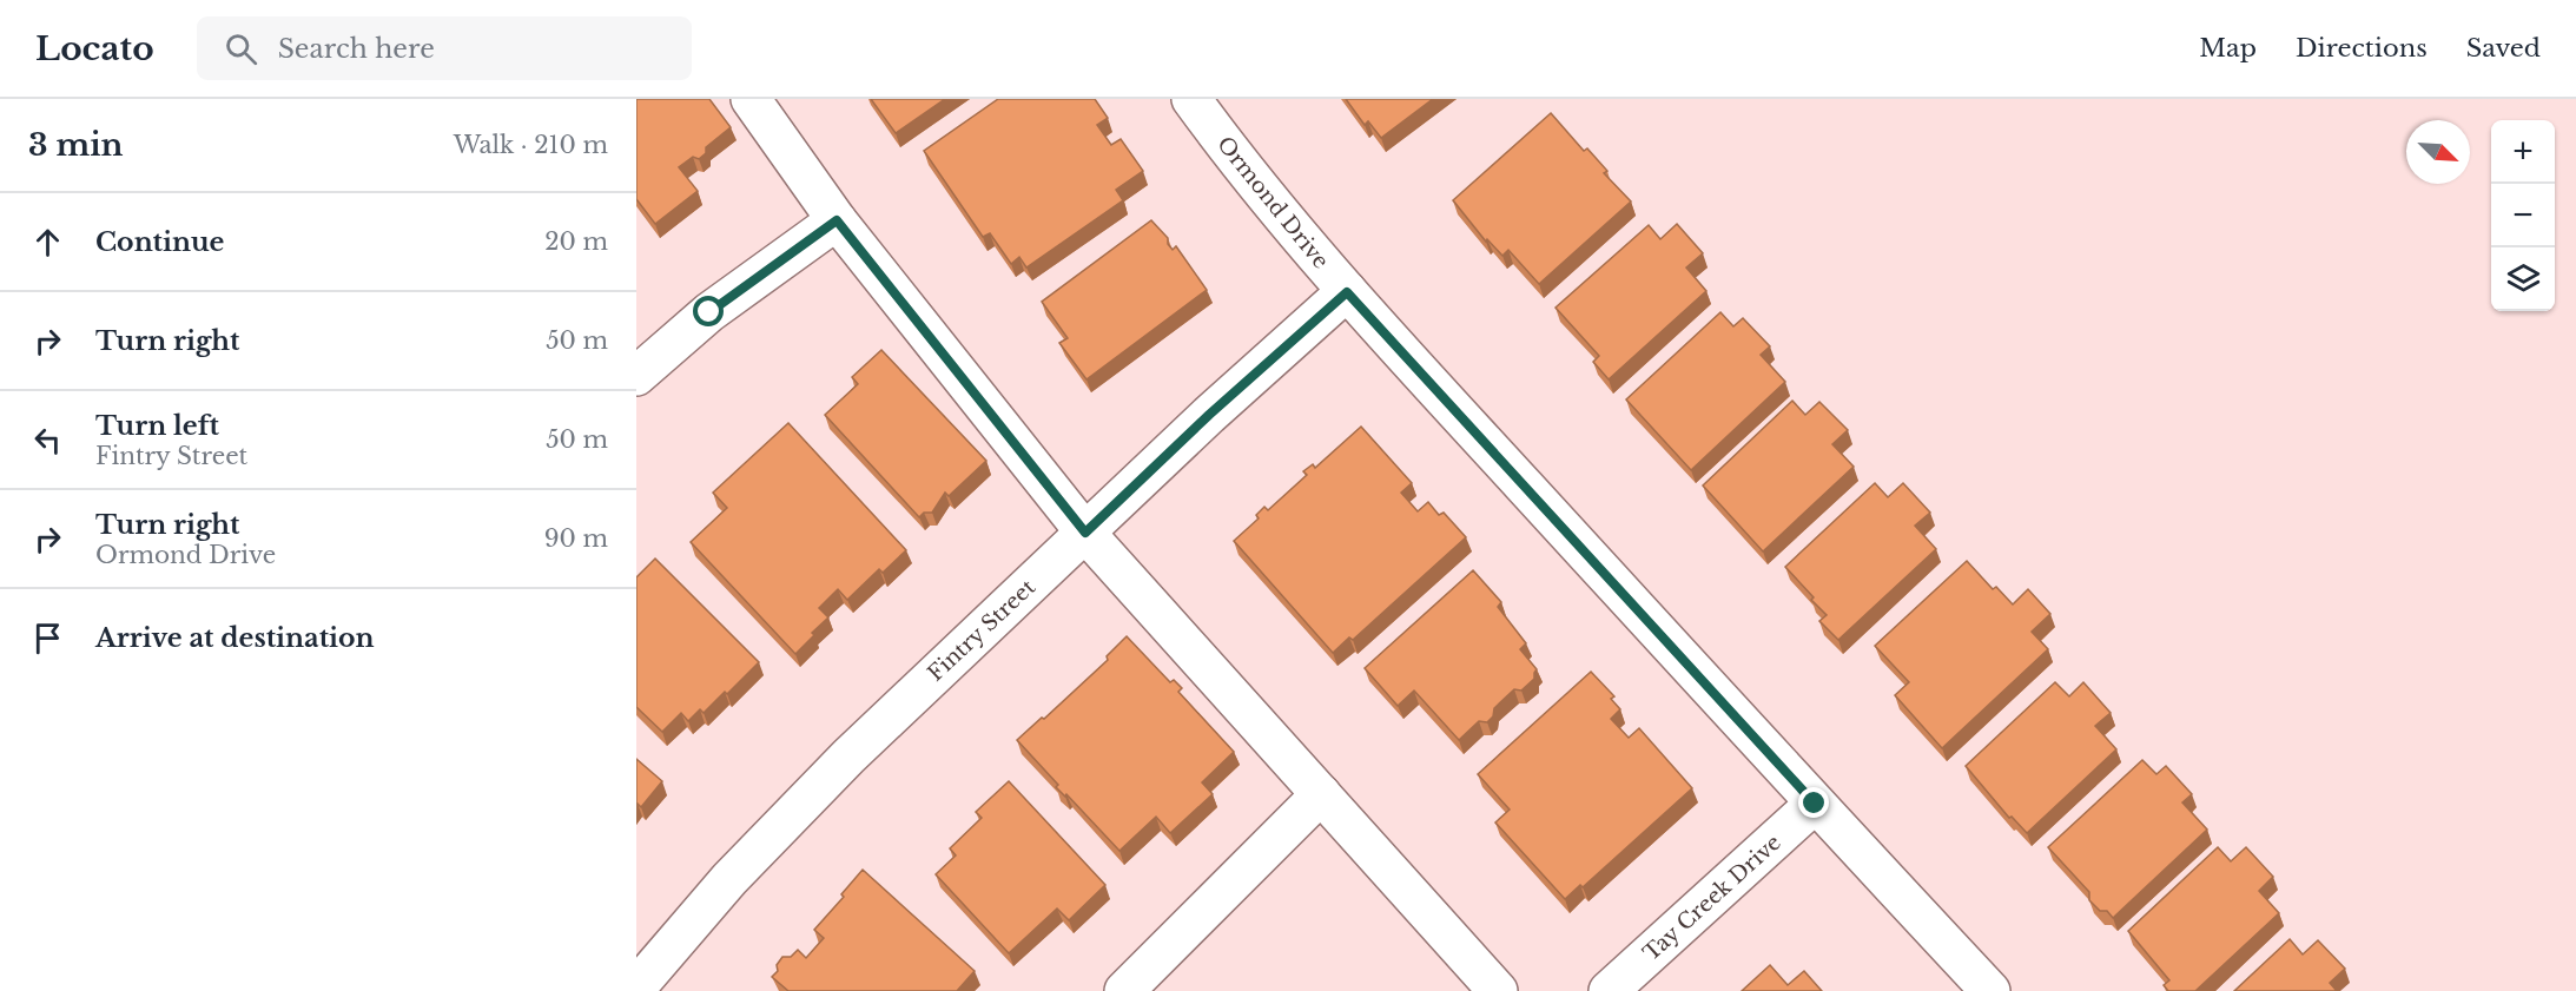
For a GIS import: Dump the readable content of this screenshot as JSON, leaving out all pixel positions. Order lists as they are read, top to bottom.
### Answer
{
  "streets": {
    "street": ["Ormond Drive", "Fintry Street", "Tay Creek Drive"]
  },
  "crossings": [
    ["Ormond Drive", "Fintry Street"],
    ["Ormond Drive", "Tay Creek Drive"]
  ],
  "north": "bottom right",
  "page": {
    "header": "Locato",
    "search": "Search here",
    "nav": ["Map", "Directions", "Saved"],
    "heading": ["3 min", "Walk · 210 m"],
    "map_buttons": ["+", "−"],
    "list": [
      ["Continue", "20 m"],
      ["Turn right", "50 m"],
      ["Turn left", "Fintry Street", "50 m"],
      ["Turn right", "Ormond Drive", "90 m"],
      "Arrive at destination"
    ]
  }
}
